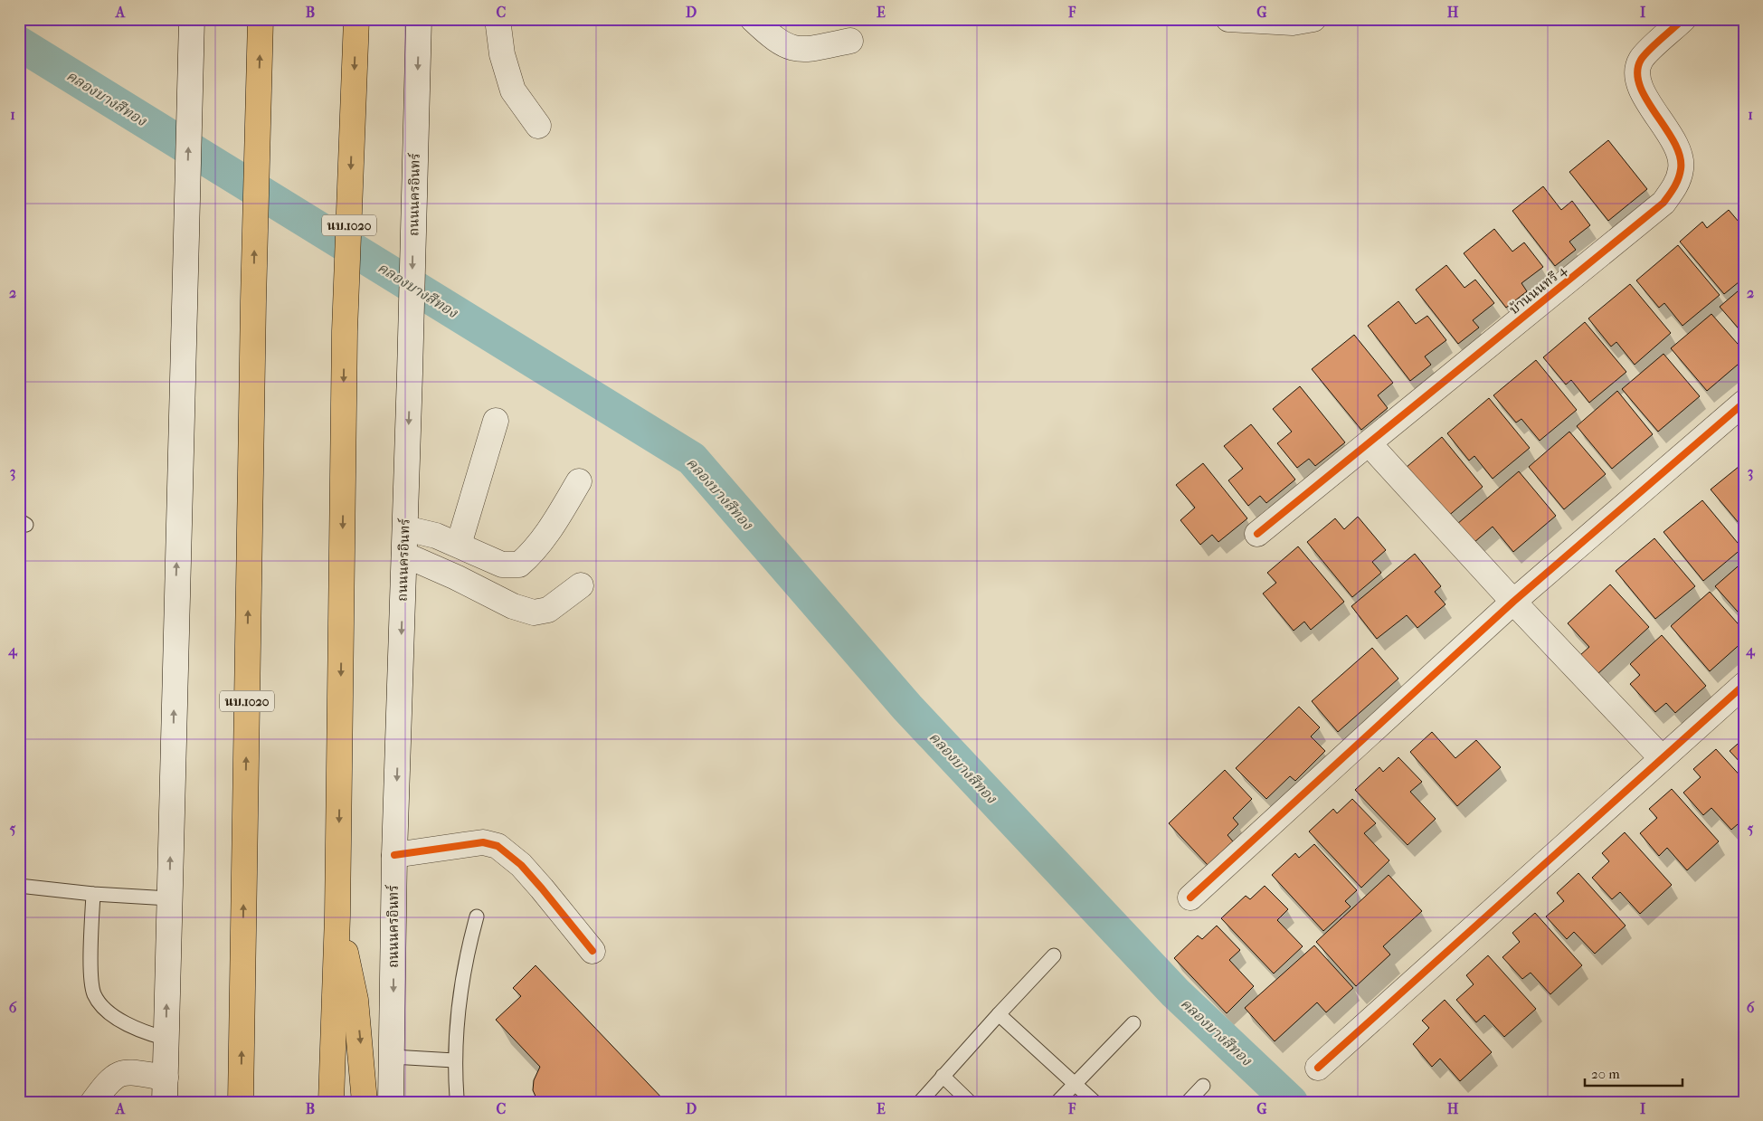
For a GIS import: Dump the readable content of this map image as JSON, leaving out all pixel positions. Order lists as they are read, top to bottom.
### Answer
{
  "streets": {
    "main road": ["นบ.1020"],
    "street": ["ถนนนครอินทร์", "บ้านนนทรี 4"]
  },
  "one_way": ["ถนนนครอินทร์"],
  "water": ["คลองบางสีทอง"],
  "scale_bar": "20 m",
  "grid": {
    "columns": [
      "A",
      "B",
      "C",
      "D",
      "E",
      "F",
      "G",
      "H",
      "I"
    ],
    "rows": [
      "1",
      "2",
      "3",
      "4",
      "5",
      "6"
    ]
  }
}
